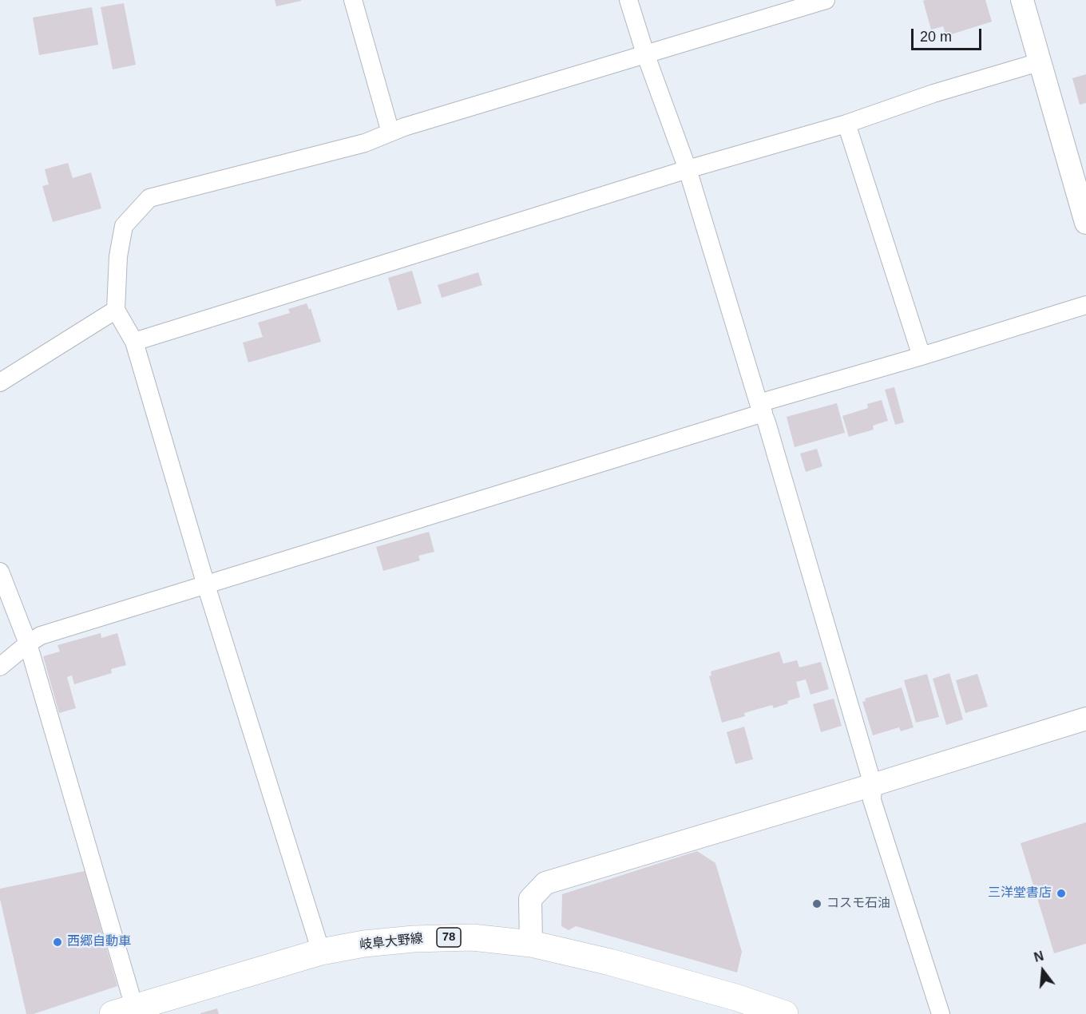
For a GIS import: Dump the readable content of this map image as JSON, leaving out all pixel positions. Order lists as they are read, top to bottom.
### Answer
{
  "streets": {
    "main road": ["78", "岐阜大野線"]
  },
  "places": ["三洋堂書店", "コスモ石油", "西郷自動車"],
  "scale_bar": "20 m",
  "north": "top"
}
